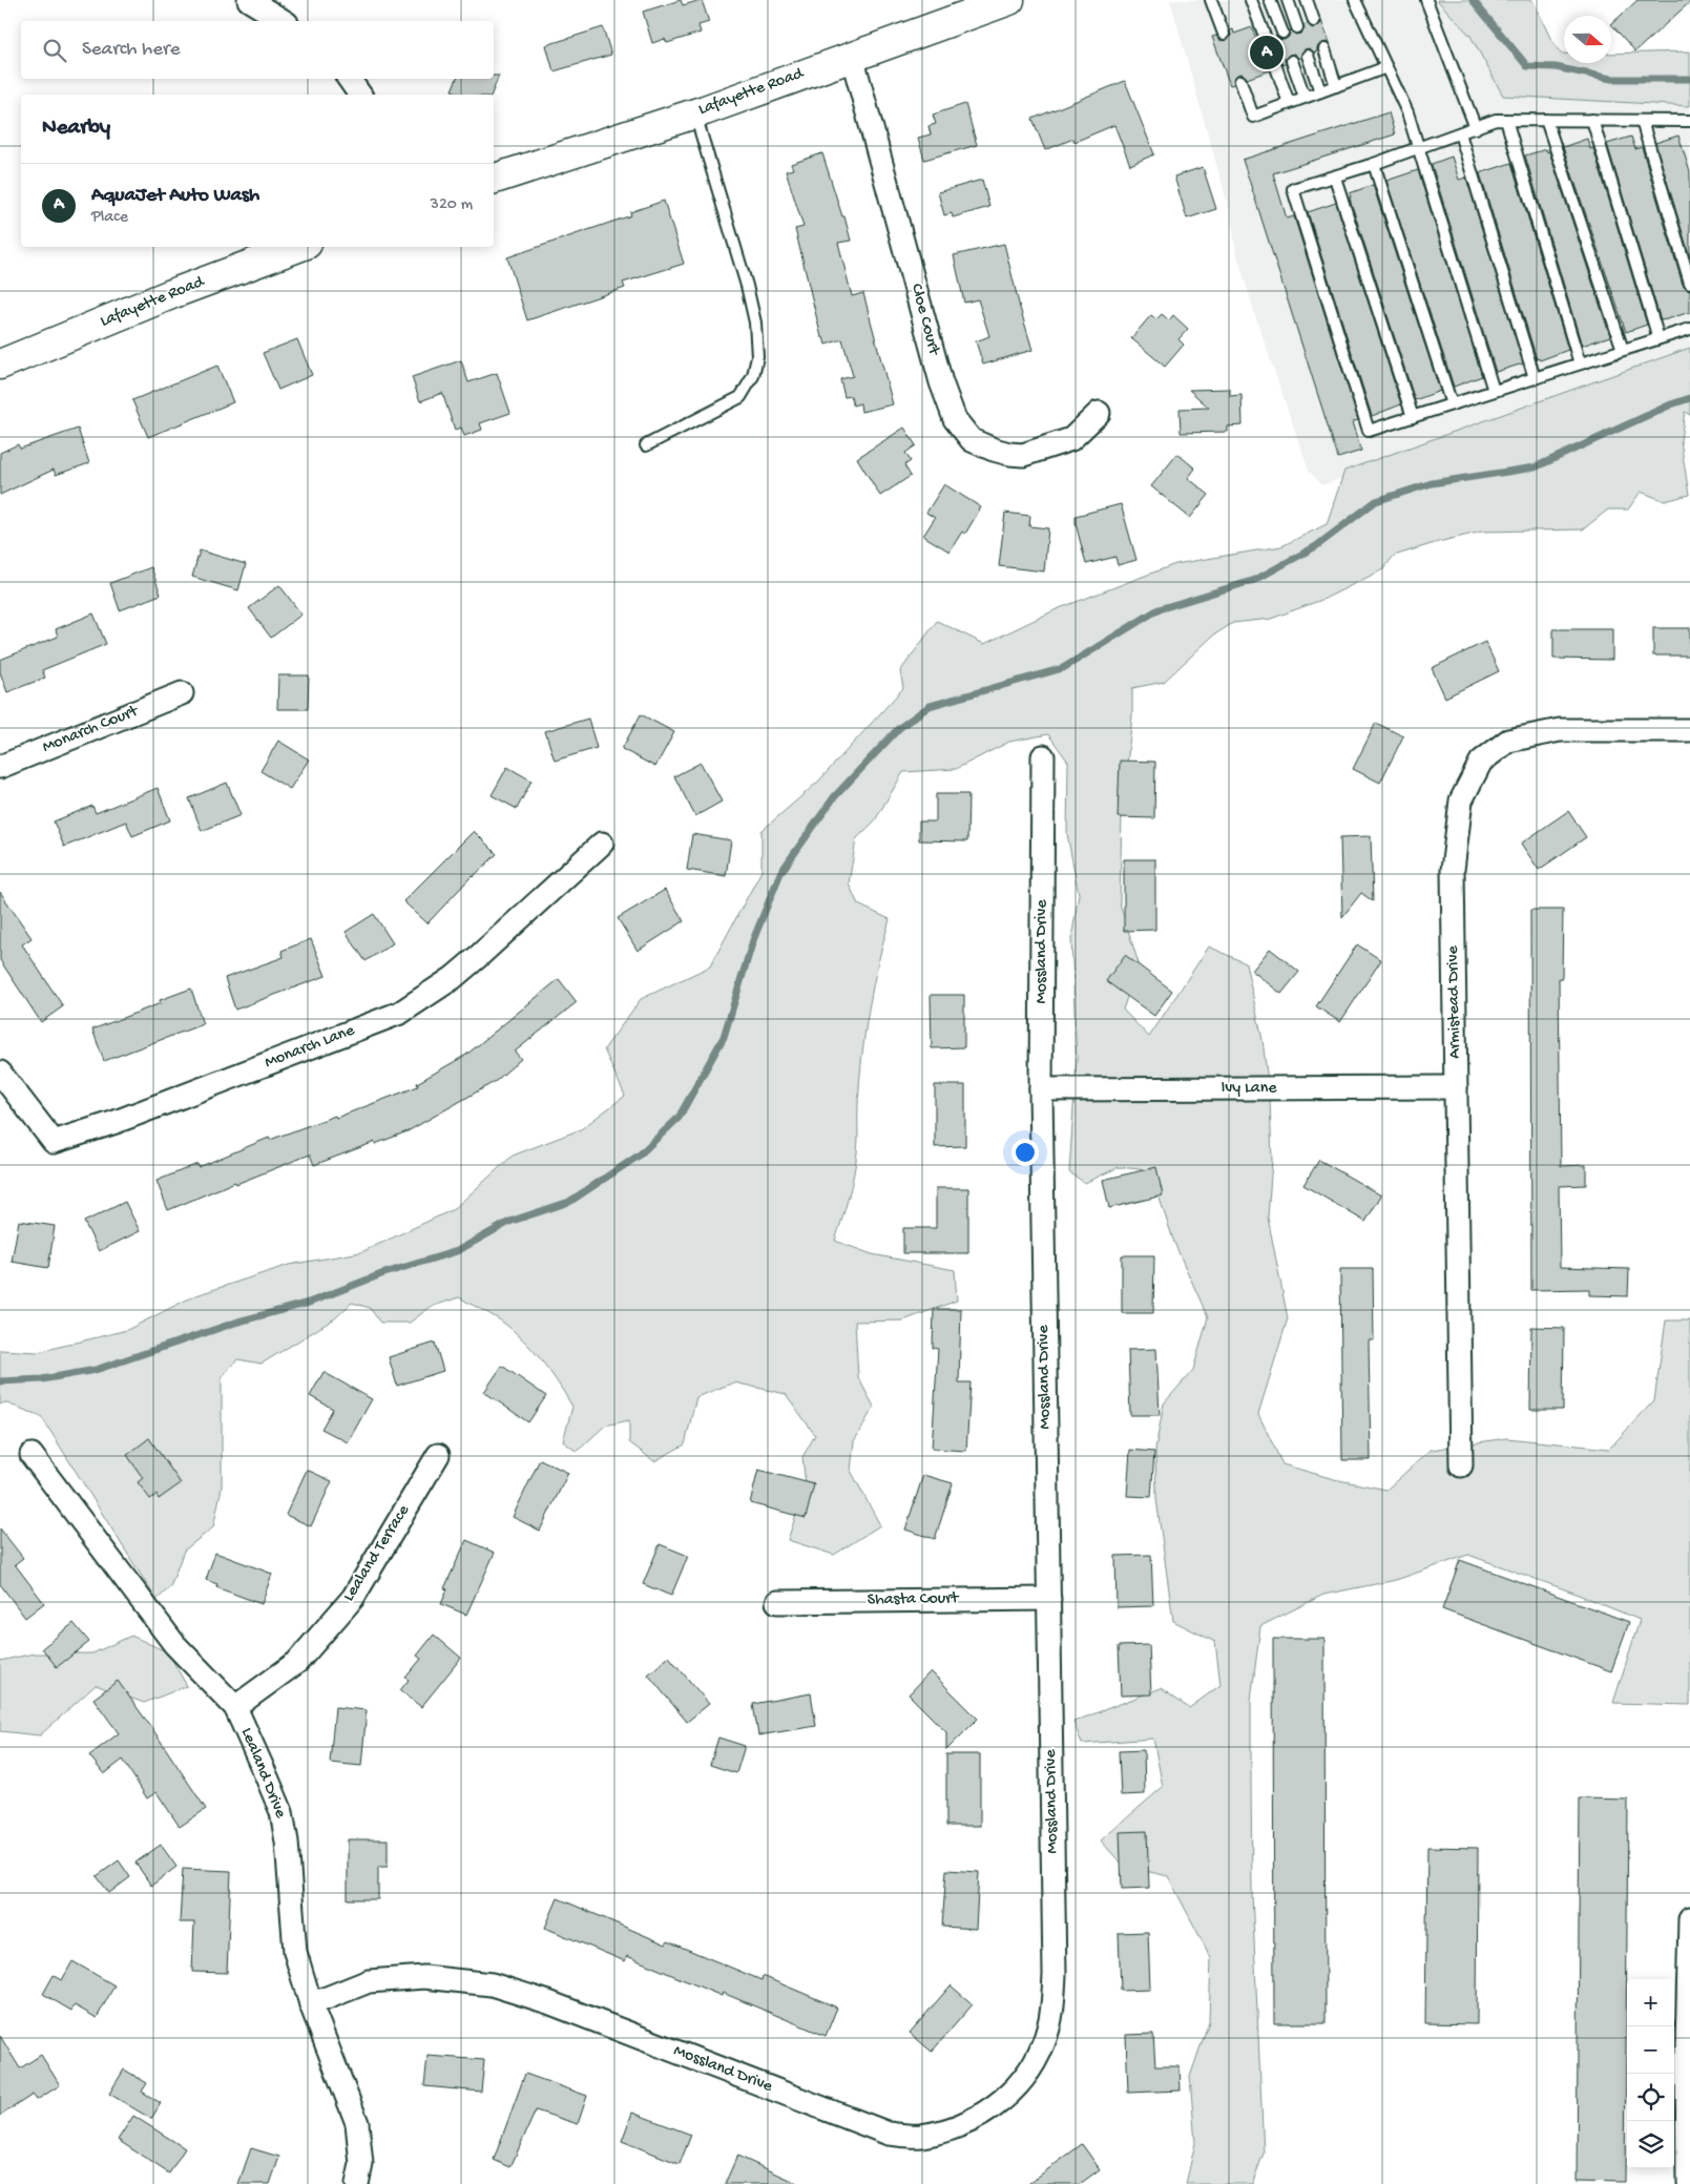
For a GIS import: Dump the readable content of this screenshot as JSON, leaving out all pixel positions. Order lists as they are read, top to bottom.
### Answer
{
  "streets": {
    "main road": ["Lafayette Road"],
    "street": [
      "Cloe Court",
      "Monarch Court",
      "Mossland Drive",
      "Armistead Drive",
      "Monarch Lane",
      "Ivy Lane",
      "Lealand Terrace",
      "Shasta Court",
      "Lealand Drive"
    ]
  },
  "crossings": [
    ["Lafayette Road", "Cloe Court"],
    ["Mossland Drive", "Ivy Lane"],
    ["Mossland Drive", "Shasta Court"],
    ["Mossland Drive", "Lealand Drive"],
    ["Armistead Drive", "Ivy Lane"],
    ["Lealand Terrace", "Lealand Drive"]
  ],
  "north": "right",
  "page": {
    "search": "Search here",
    "pins": "A",
    "heading": "Nearby",
    "list": [
      {
        "mark": "A",
        "name": "AquaJet Auto Wash",
        "note": "Place",
        "value": "320 m"
      }
    ],
    "map_buttons": ["+", "−"]
  }
}
